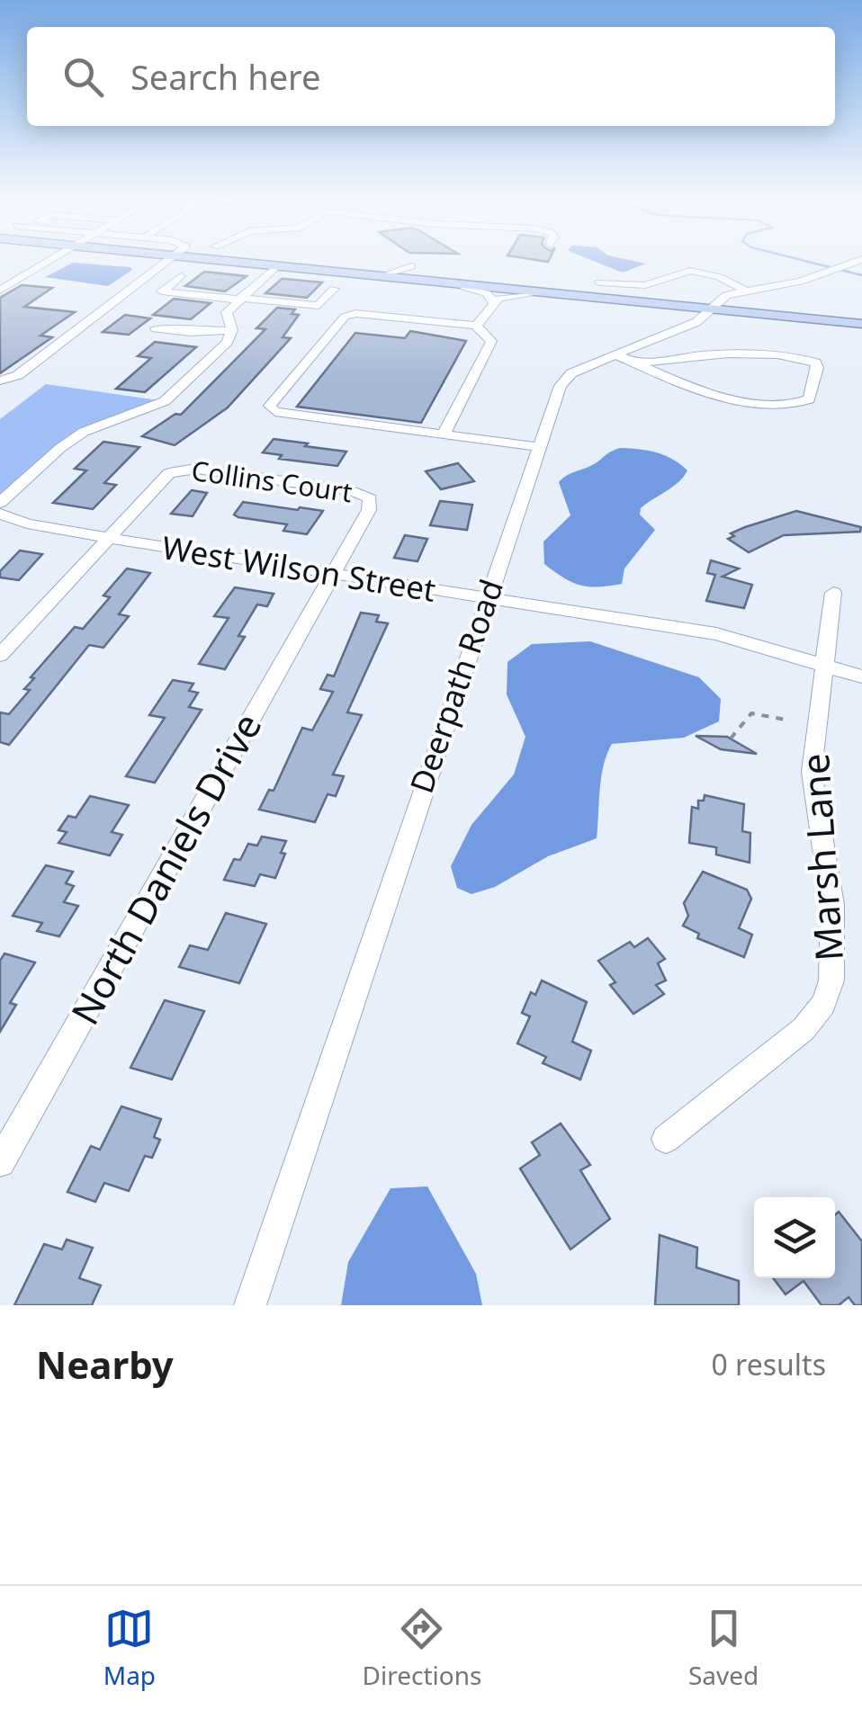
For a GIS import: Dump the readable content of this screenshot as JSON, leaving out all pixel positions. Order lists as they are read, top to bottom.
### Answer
{
  "streets": {
    "street": [
      "Collins Court",
      "West Wilson Street",
      "Deerpath Road",
      "Marsh Lane",
      "North Daniels Drive"
    ]
  },
  "crossings": [
    ["Collins Court", "West Wilson Street"],
    ["Collins Court", "North Daniels Drive"],
    ["West Wilson Street", "Deerpath Road"],
    ["West Wilson Street", "Marsh Lane"],
    ["West Wilson Street", "North Daniels Drive"]
  ],
  "page": {
    "search": "Search here",
    "heading": ["Nearby", "0 results"],
    "nav": ["Map", "Directions", "Saved"]
  }
}
